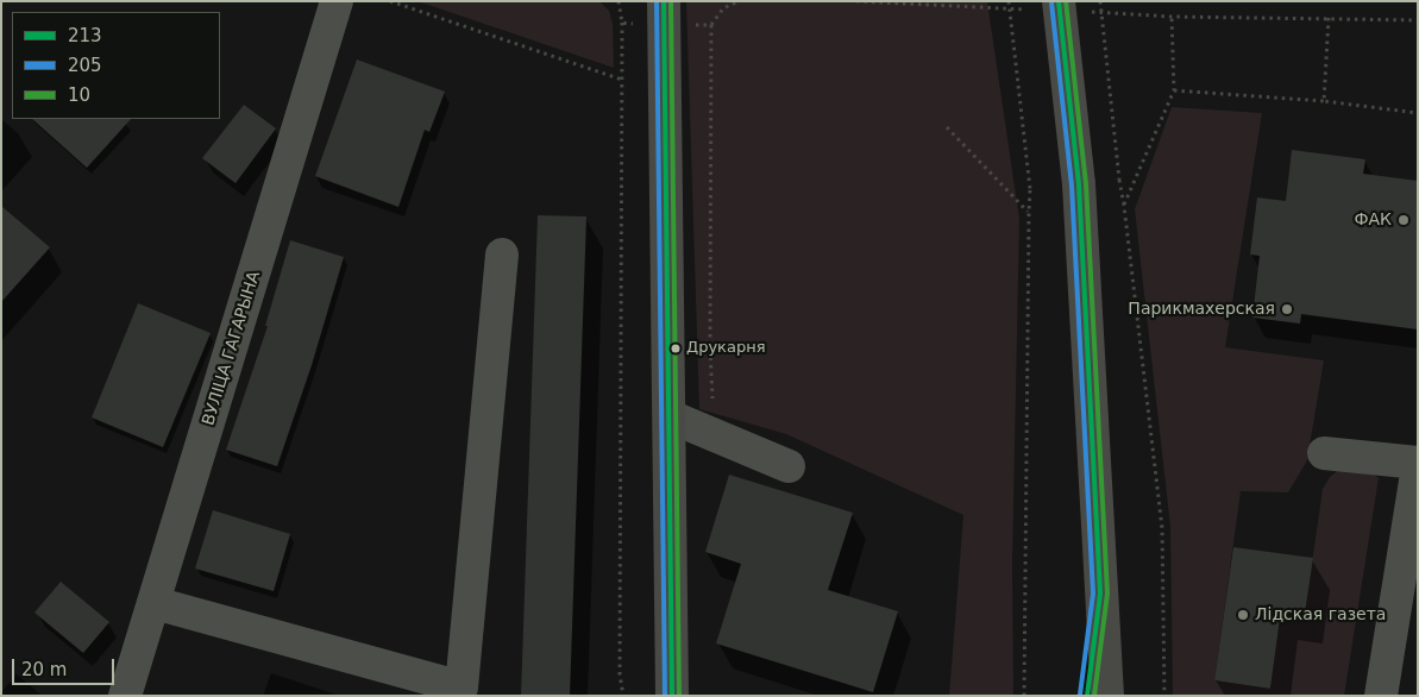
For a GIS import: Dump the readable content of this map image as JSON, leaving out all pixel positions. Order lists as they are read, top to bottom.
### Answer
{
  "streets": {
    "street": ["ВУЛІЦА ГАГАРЫНА"]
  },
  "places": [
    "ФАК",
    "Парикмахерская",
    "Друкарня",
    "Лідская газета"
  ],
  "lines": ["transit line 213", "transit line 205", "transit line 10"],
  "legend": ["213", "205", "10"],
  "scale_bar": "20 m"
}
